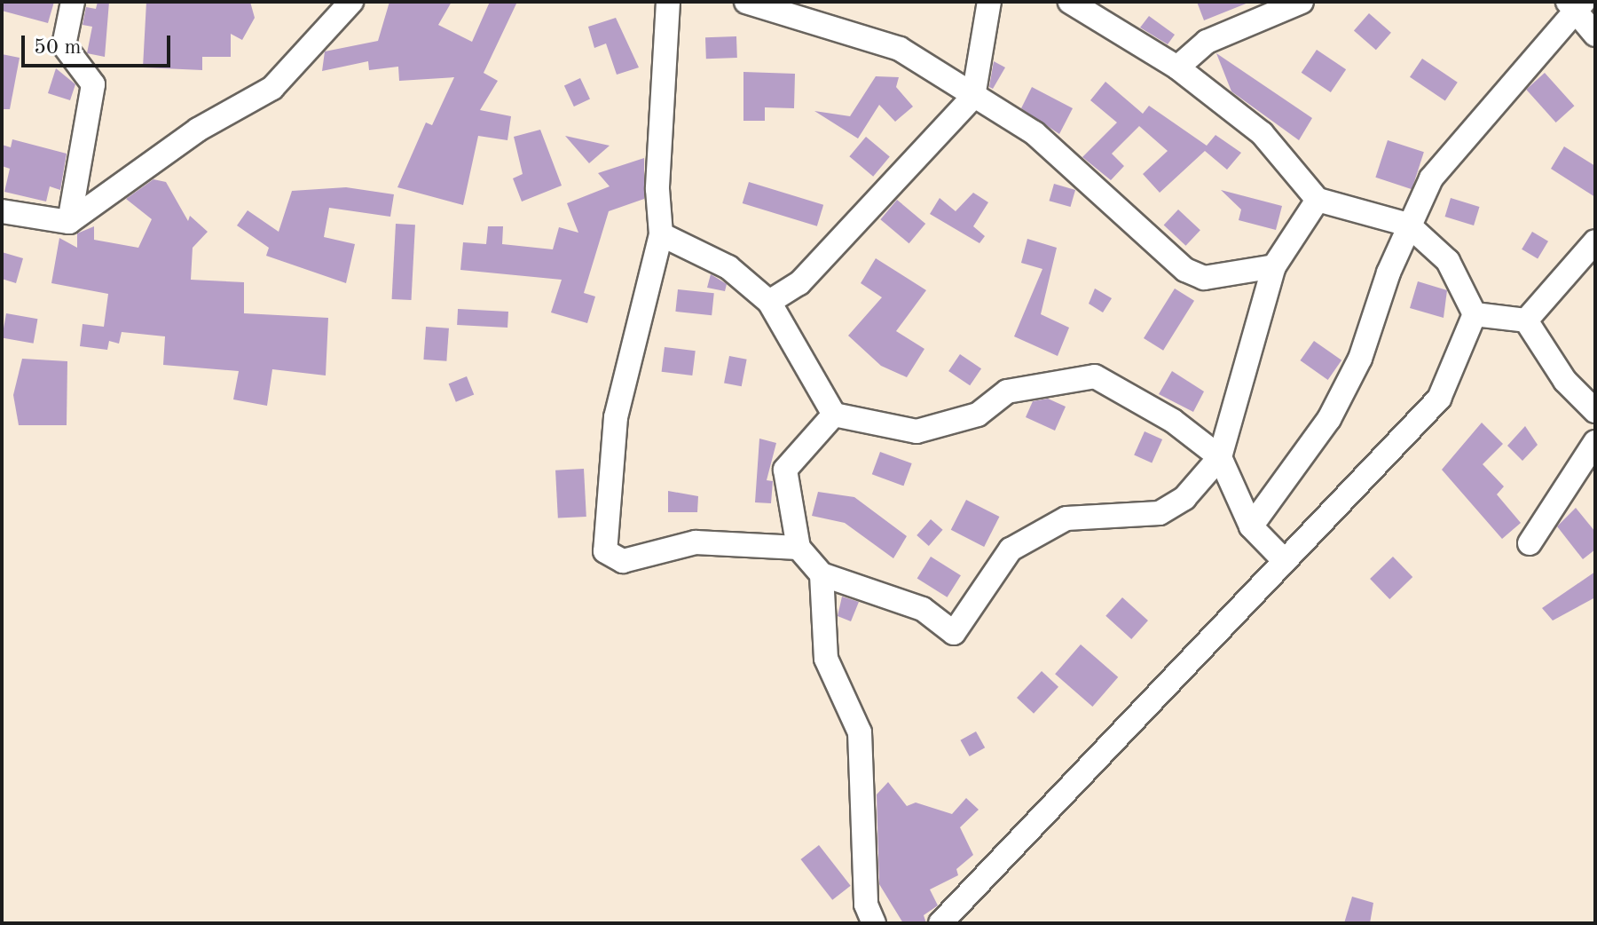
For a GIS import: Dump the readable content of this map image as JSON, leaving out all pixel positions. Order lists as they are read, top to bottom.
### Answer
{
  "scale_bar": "50 m"
}
